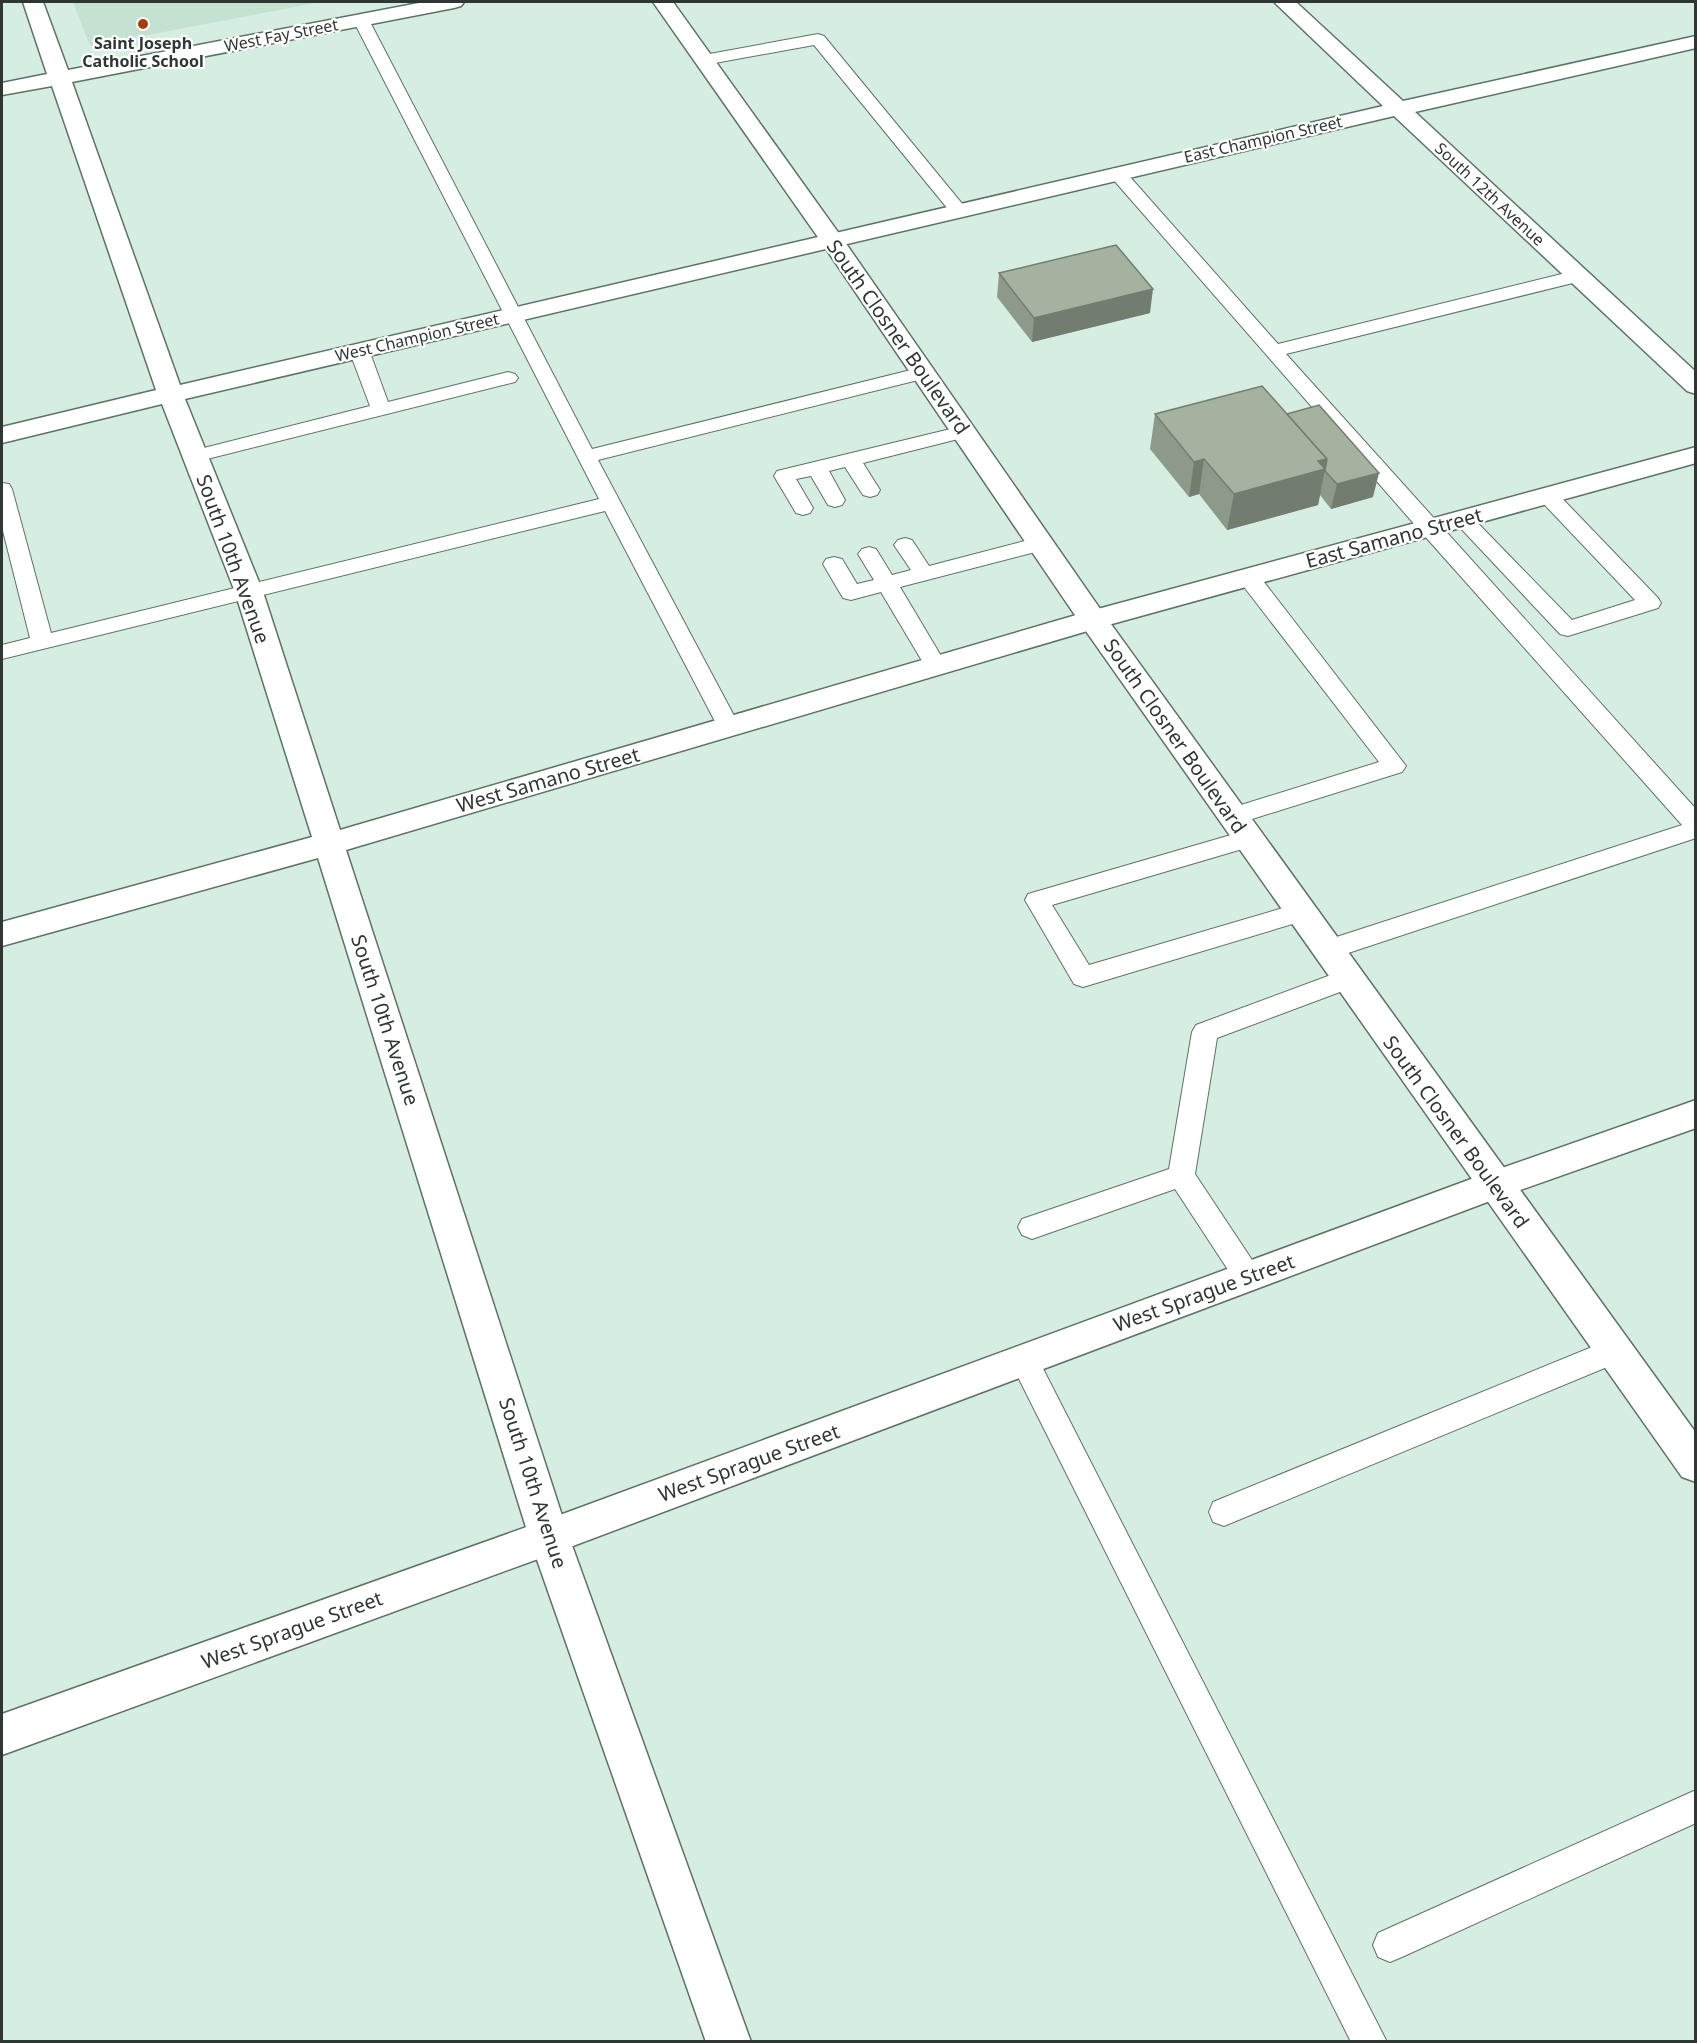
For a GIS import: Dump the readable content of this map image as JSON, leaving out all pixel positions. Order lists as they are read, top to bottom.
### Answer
{
  "streets": {
    "street": [
      "West Fay Street",
      "East Champion Street",
      "South 12th Avenue",
      "West Champion Street",
      "South Closner Boulevard",
      "East Samano Street",
      "South 10th Avenue",
      "West Samano Street",
      "West Sprague Street"
    ]
  },
  "crossings": [
    ["West Fay Street", "South 10th Avenue"],
    ["East Champion Street", "South 12th Avenue"],
    ["East Champion Street", "West Champion Street"],
    ["East Champion Street", "South Closner Boulevard"],
    ["West Champion Street", "South Closner Boulevard"],
    ["West Champion Street", "South 10th Avenue"],
    ["South Closner Boulevard", "East Samano Street"],
    ["South Closner Boulevard", "West Samano Street"],
    ["South Closner Boulevard", "West Sprague Street"],
    ["East Samano Street", "West Samano Street"],
    ["South 10th Avenue", "West Samano Street"],
    ["South 10th Avenue", "West Sprague Street"]
  ],
  "places": ["Saint Joseph Catholic School"]
}
